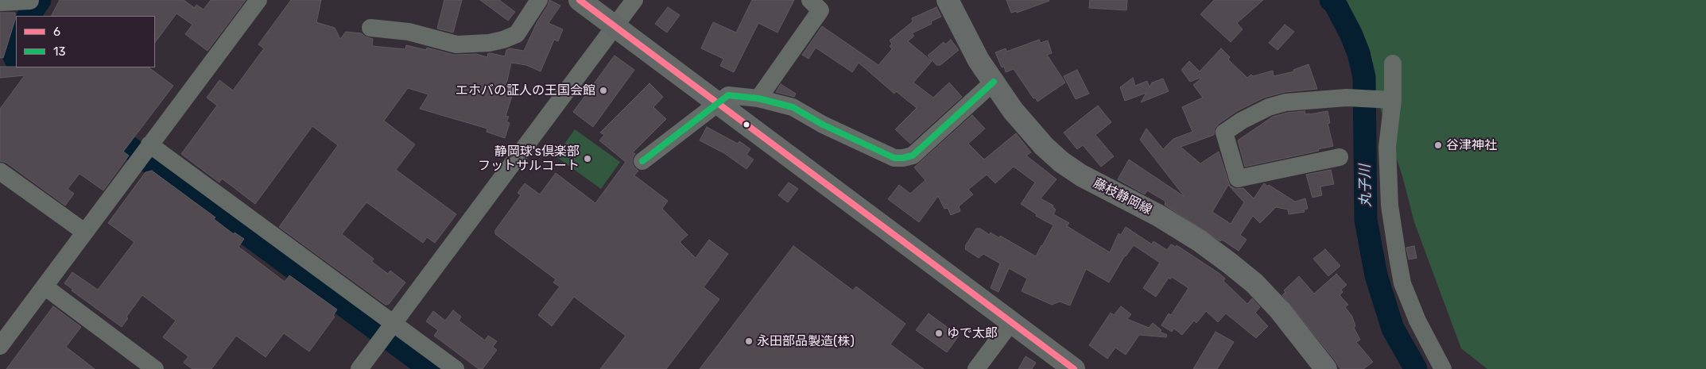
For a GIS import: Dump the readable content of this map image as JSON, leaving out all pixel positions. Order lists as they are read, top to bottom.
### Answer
{
  "streets": {
    "main road": ["藤枝静岡線"]
  },
  "water": ["丸子川"],
  "places": [
    "エホバの証人の王国会館",
    "谷津神社",
    "静岡球's倶楽部 フットサルコート",
    "ゆで太郎",
    "永田部品製造(株)"
  ],
  "lines": ["transit line 6", "transit line 13"],
  "legend": ["6", "13"]
}
